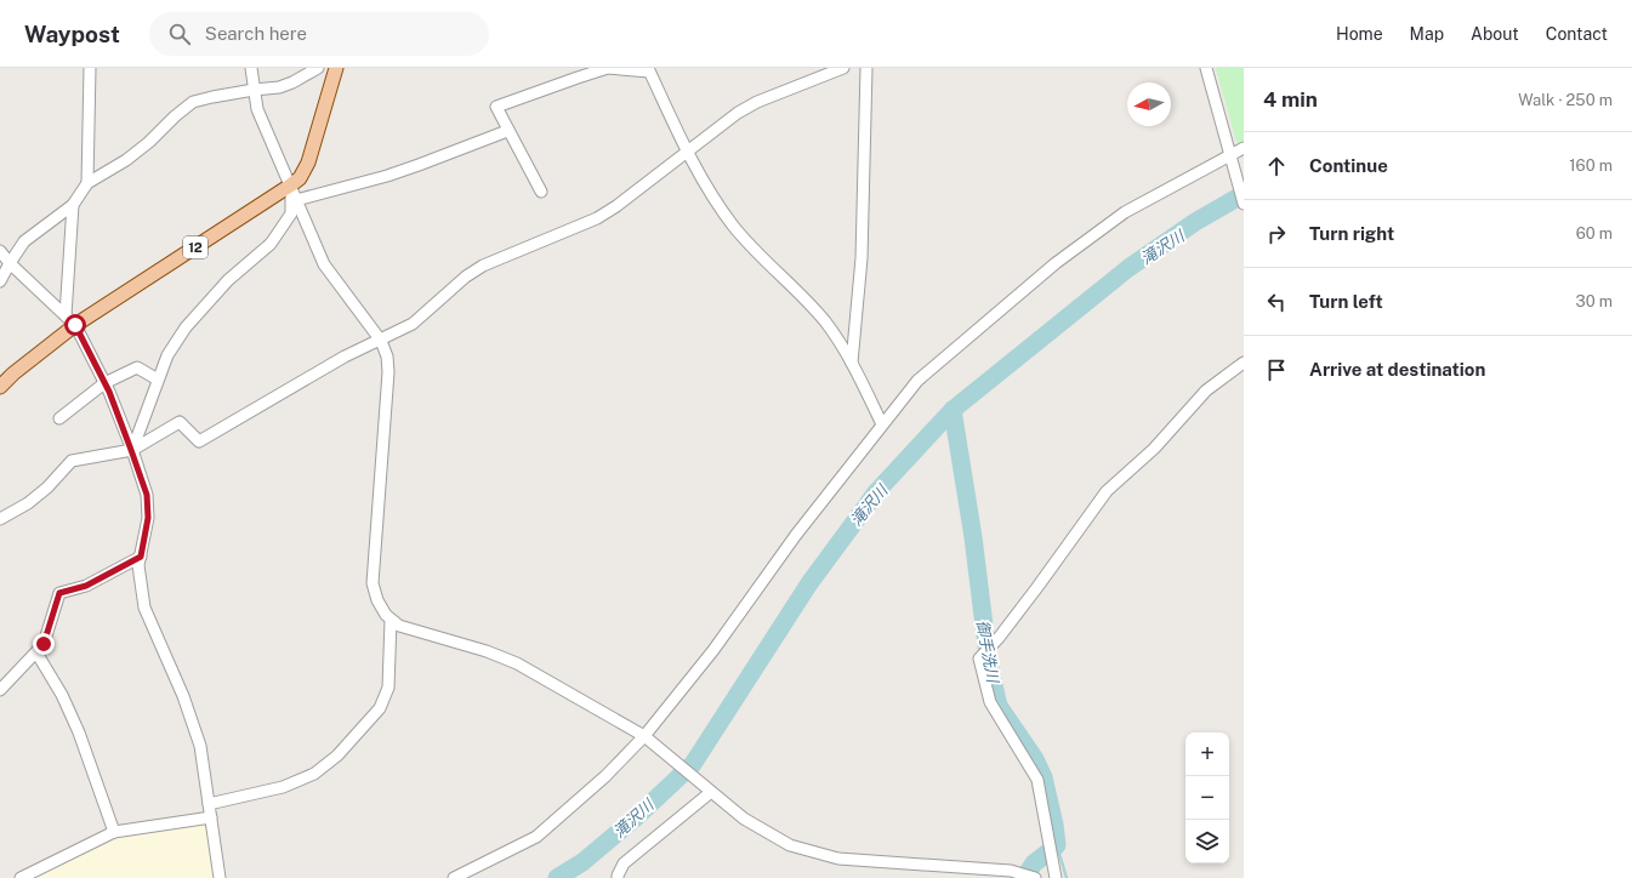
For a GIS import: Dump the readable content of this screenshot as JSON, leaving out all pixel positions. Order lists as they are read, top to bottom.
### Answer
{
  "streets": {
    "main road": ["12"]
  },
  "water": ["滝沢川", "御手洗川"],
  "north": "left",
  "page": {
    "header": "Waypost",
    "search": "Search here",
    "nav": [
      "Home",
      "Map",
      "About",
      "Contact"
    ],
    "heading": ["4 min", "Walk · 250 m"],
    "list": [
      ["Continue", "160 m"],
      ["Turn right", "60 m"],
      ["Turn left", "30 m"],
      "Arrive at destination"
    ],
    "map_buttons": ["+", "−"]
  }
}
